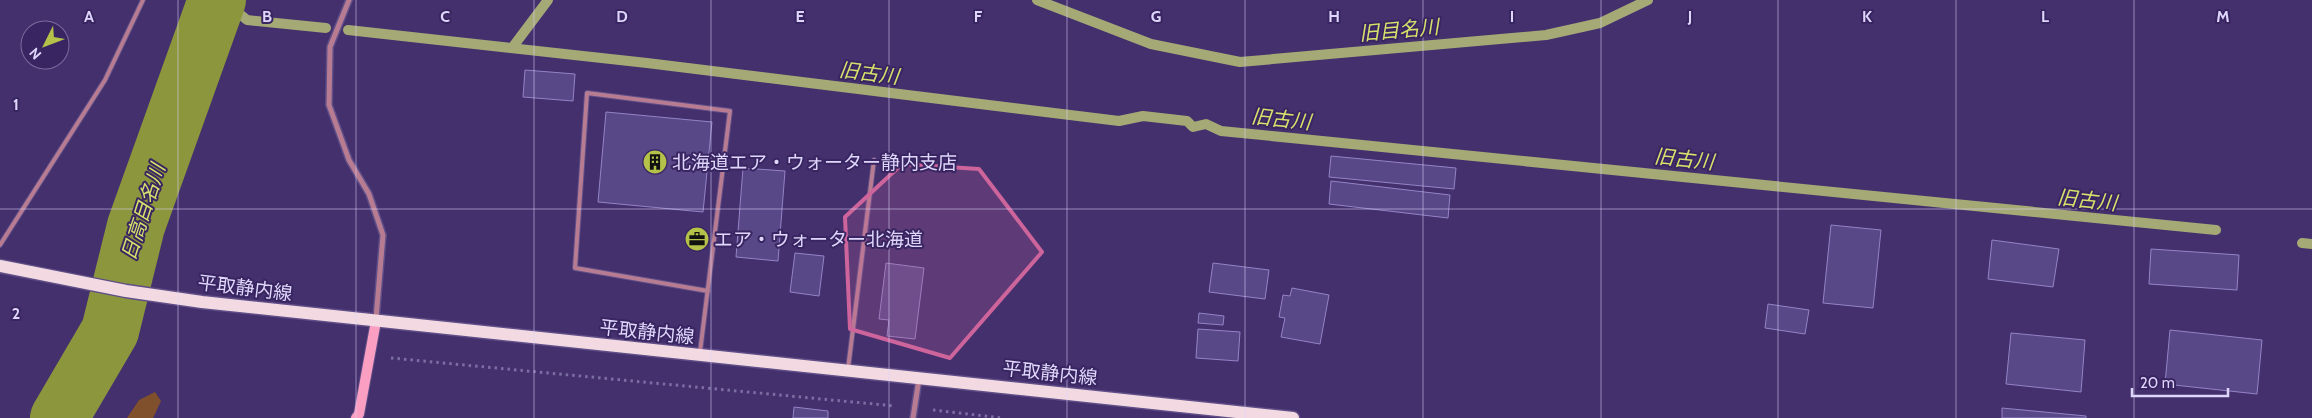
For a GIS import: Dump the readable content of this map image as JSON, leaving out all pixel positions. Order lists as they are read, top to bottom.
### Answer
{
  "streets": {
    "main road": ["平取静内線"]
  },
  "water": ["旧目名川", "旧古川", "日高目名川"],
  "places": {
    "building": ["北海道エア・ウォーター静内支店"],
    "office": ["エア・ウォーター北海道"]
  },
  "scale_bar": "20 m",
  "north": "bottom left",
  "grid": {
    "columns": [
      "A",
      "B",
      "C",
      "D",
      "E",
      "F",
      "G",
      "H",
      "I",
      "J",
      "K",
      "L",
      "M"
    ],
    "rows": ["1", "2"]
  }
}
